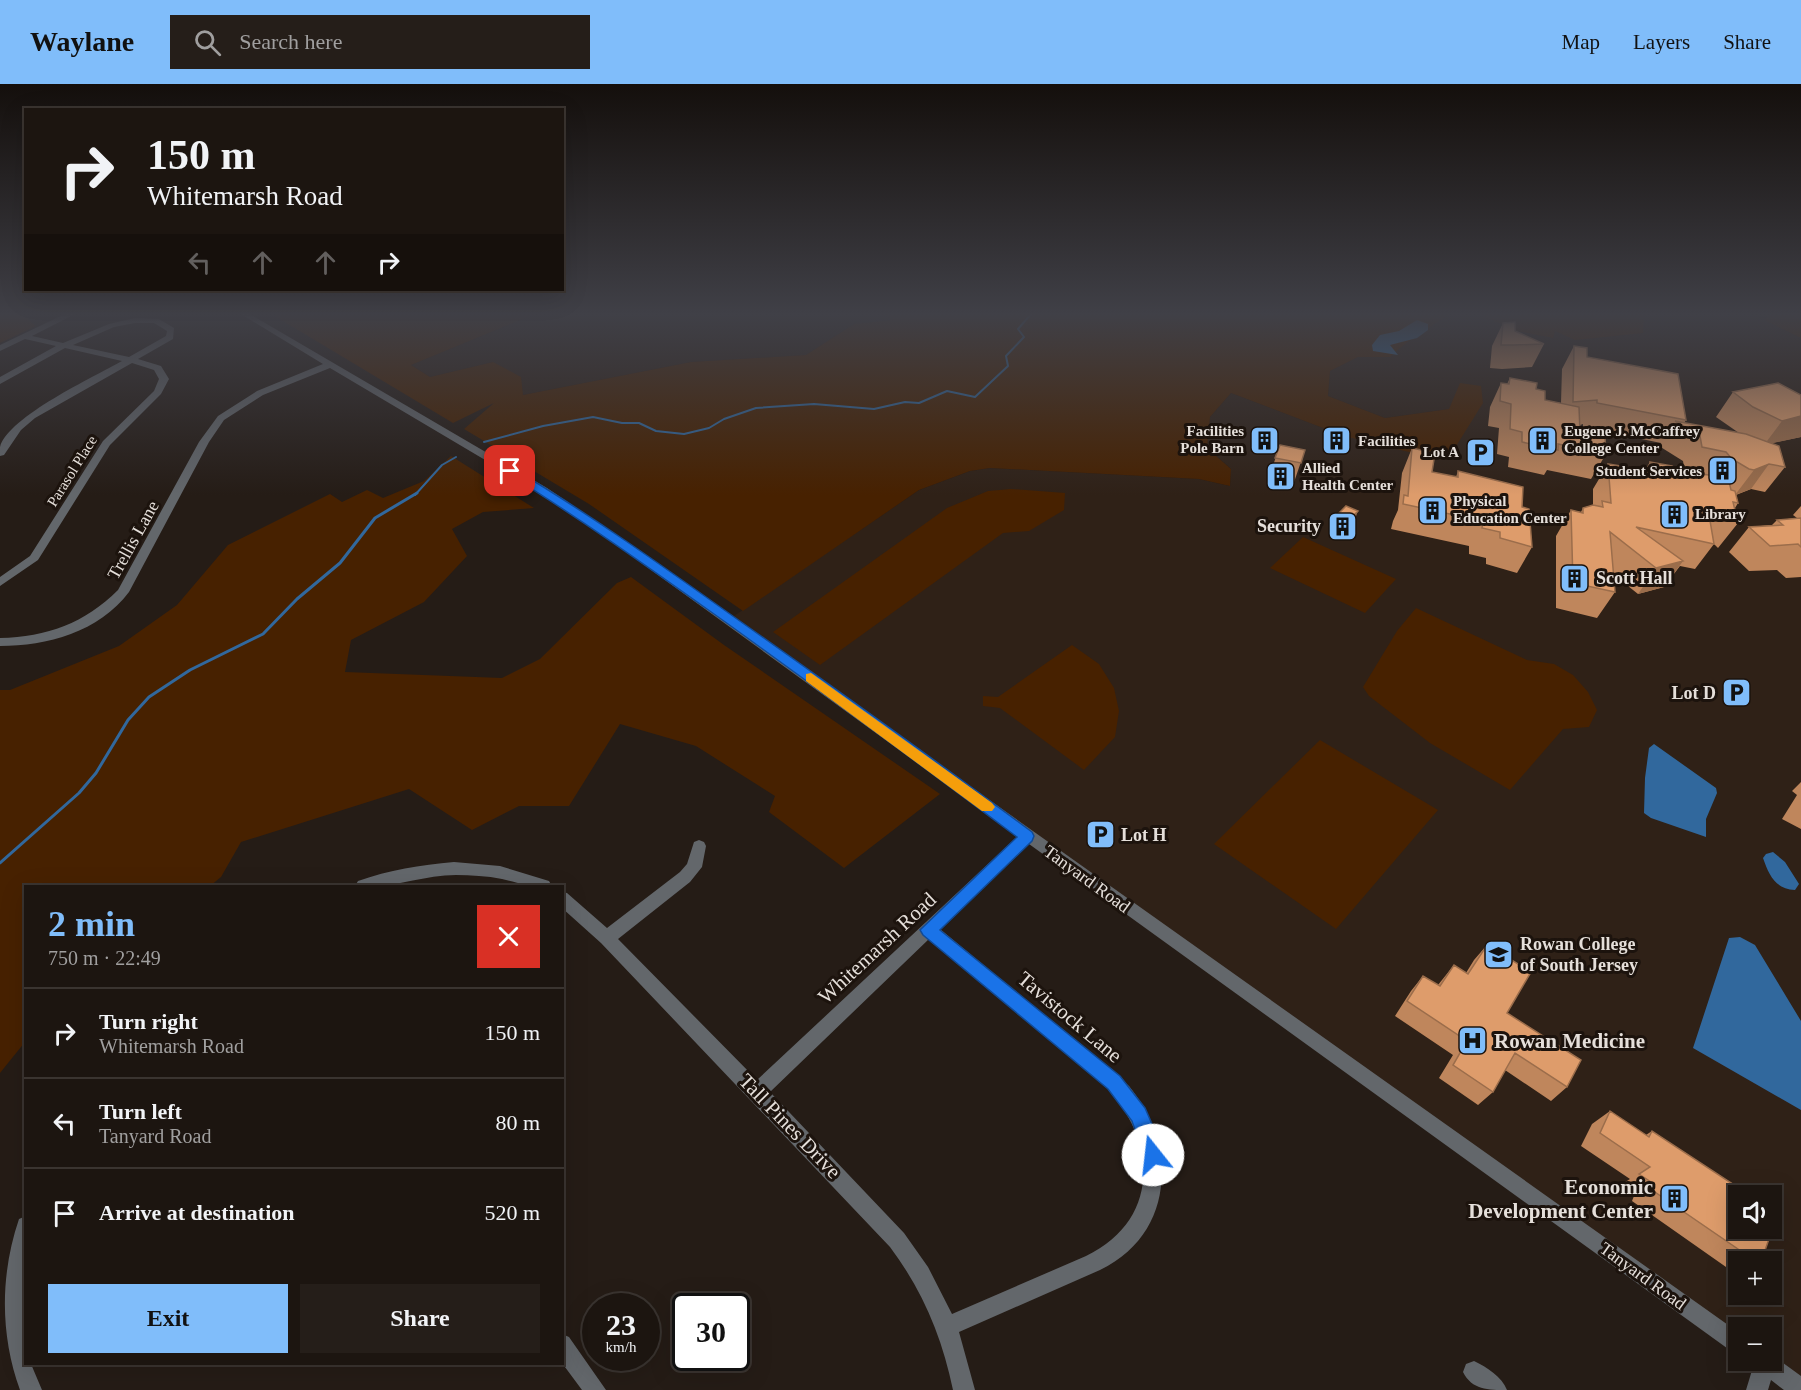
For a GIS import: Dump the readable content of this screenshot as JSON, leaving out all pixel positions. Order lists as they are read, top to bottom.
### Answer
{
  "streets": {
    "street": [
      "Parasol Place",
      "Trellis Lane",
      "Tanyard Road",
      "Whitemarsh Road",
      "Tavistock Lane",
      "Tall Pines Drive"
    ]
  },
  "crossings": [
    ["Tanyard Road", "Whitemarsh Road"],
    ["Whitemarsh Road", "Tavistock Lane"],
    ["Whitemarsh Road", "Tall Pines Drive"],
    ["Tavistock Lane", "Tall Pines Drive"]
  ],
  "places": {
    "building": [
      "Facilities Pole Barn",
      "Eugene J. McCaffrey College Center",
      "Facilities",
      "Student Services",
      "Allied Health Center",
      "Physical Education Center",
      "Library",
      "Security",
      "Scott Hall",
      "Economic Development Center"
    ],
    "parking": ["Lot A", "Lot D", "Lot H"],
    "school or university": ["Rowan College of South Jersey"],
    "hospital": ["Rowan Medicine"]
  },
  "page": {
    "header": "Waylane",
    "search": "Search here",
    "nav": ["Map", "Layers", "Share"],
    "turn": ["150 m", "Whitemarsh Road"],
    "heading": ["2 min", "750 m · 22:49"],
    "list": [
      {
        "name": "Turn right",
        "note": "Whitemarsh Road",
        "value": "150 m"
      },
      {
        "name": "Turn left",
        "note": "Tanyard Road",
        "value": "80 m"
      },
      {
        "name": "Arrive at destination",
        "value": "520 m"
      }
    ],
    "map_buttons": ["+", "−"],
    "buttons": ["Exit", "Share"],
    "speed": "23 km/h",
    "limit": "30"
  }
}
